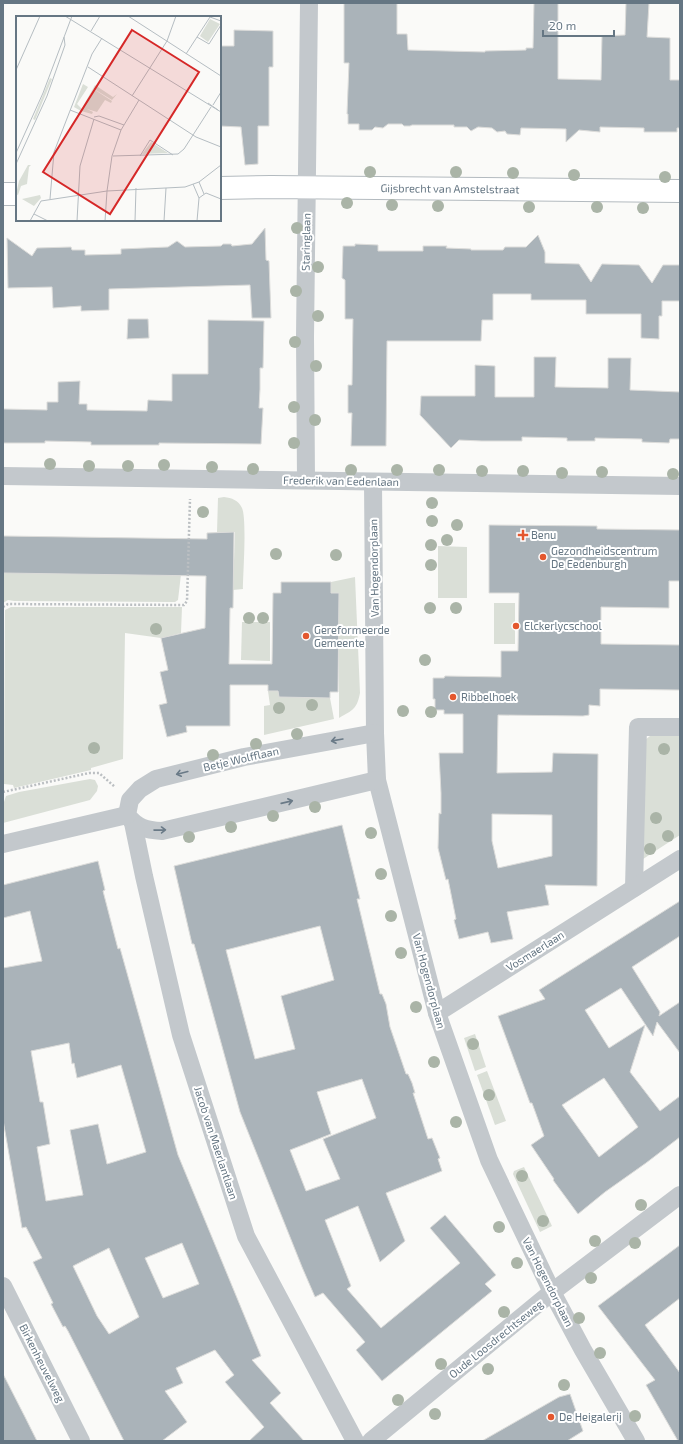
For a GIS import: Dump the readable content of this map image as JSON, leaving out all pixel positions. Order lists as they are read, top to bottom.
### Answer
{
  "streets": {
    "street": [
      "Gijsbrecht van Amstelstraat",
      "Staringlaan",
      "Frederik van Eedenlaan",
      "Van Hogendorplaan",
      "Betje Wolfflaan",
      "Vosmaerlaan",
      "Jacob van Maerlantlaan",
      "Oude Loosdrechtseweg",
      "Birkenheuvelweg"
    ]
  },
  "crossings": [
    ["Gijsbrecht van Amstelstraat", "Staringlaan"],
    ["Staringlaan", "Frederik van Eedenlaan"],
    ["Frederik van Eedenlaan", "Van Hogendorplaan"],
    ["Van Hogendorplaan", "Betje Wolfflaan"],
    ["Van Hogendorplaan", "Vosmaerlaan"],
    ["Van Hogendorplaan", "Oude Loosdrechtseweg"],
    ["Betje Wolfflaan", "Jacob van Maerlantlaan"]
  ],
  "places": {
    "health": ["Benu"],
    "other": [
      "Gezondheidscentrum De Eedenburgh",
      "Elckerlycschool",
      "Gereformeerde Gemeente",
      "Ribbelhoek",
      "De Heigalerij"
    ]
  },
  "scale_bar": "20 m"
}
